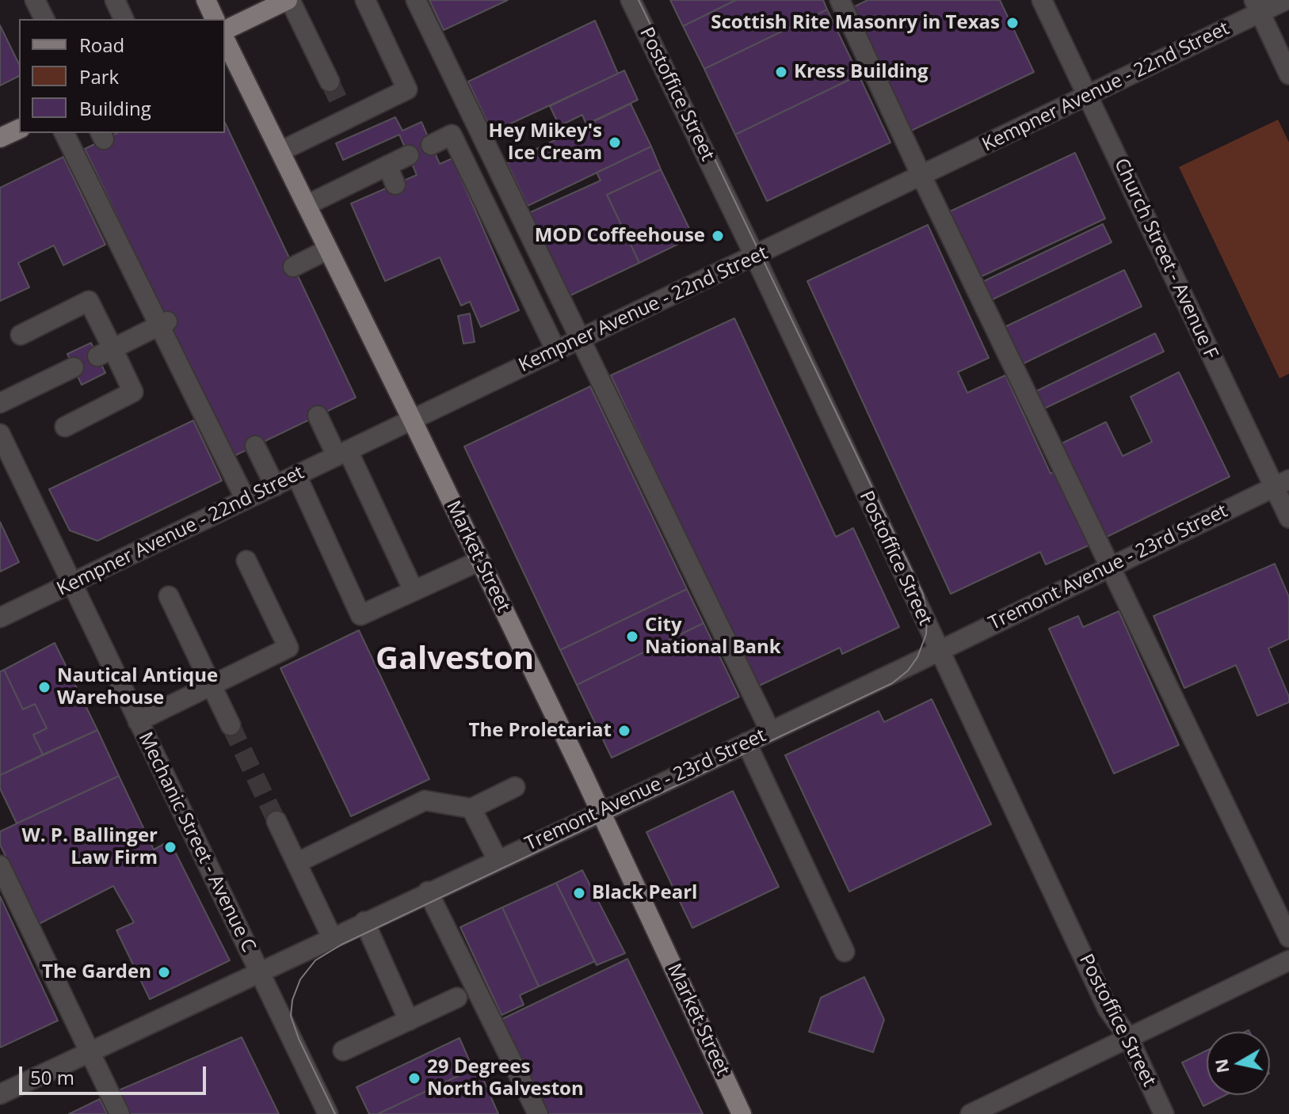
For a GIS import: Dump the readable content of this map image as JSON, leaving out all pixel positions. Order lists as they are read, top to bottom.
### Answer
{
  "streets": {
    "main road": ["Market Street"],
    "street": [
      "Kempner Avenue - 22nd Street",
      "Postoffice Street",
      "Church Street - Avenue F",
      "Tremont Avenue - 23rd Street",
      "Mechanic Street - Avenue C"
    ]
  },
  "crossings": [
    ["Kempner Avenue - 22nd Street", "Postoffice Street"],
    ["Kempner Avenue - 22nd Street", "Church Street - Avenue F"],
    ["Kempner Avenue - 22nd Street", "Market Street"],
    ["Kempner Avenue - 22nd Street", "Mechanic Street - Avenue C"],
    ["Postoffice Street", "Tremont Avenue - 23rd Street"],
    ["Church Street - Avenue F", "Tremont Avenue - 23rd Street"],
    ["Market Street", "Tremont Avenue - 23rd Street"],
    ["Tremont Avenue - 23rd Street", "Mechanic Street - Avenue C"]
  ],
  "districts": ["Galveston"],
  "places": [
    "Scottish Rite Masonry in Texas",
    "Kress Building",
    "Hey Mikey's Ice Cream",
    "MOD Coffeehouse",
    "City National Bank",
    "Nautical Antique Warehouse",
    "The Proletariat",
    "W. P. Ballinger Law Firm",
    "Black Pearl",
    "The Garden",
    "29 Degrees North Galveston"
  ],
  "legend": ["Road", "Park", "Building"],
  "scale_bar": "50 m",
  "north": "left"
}
